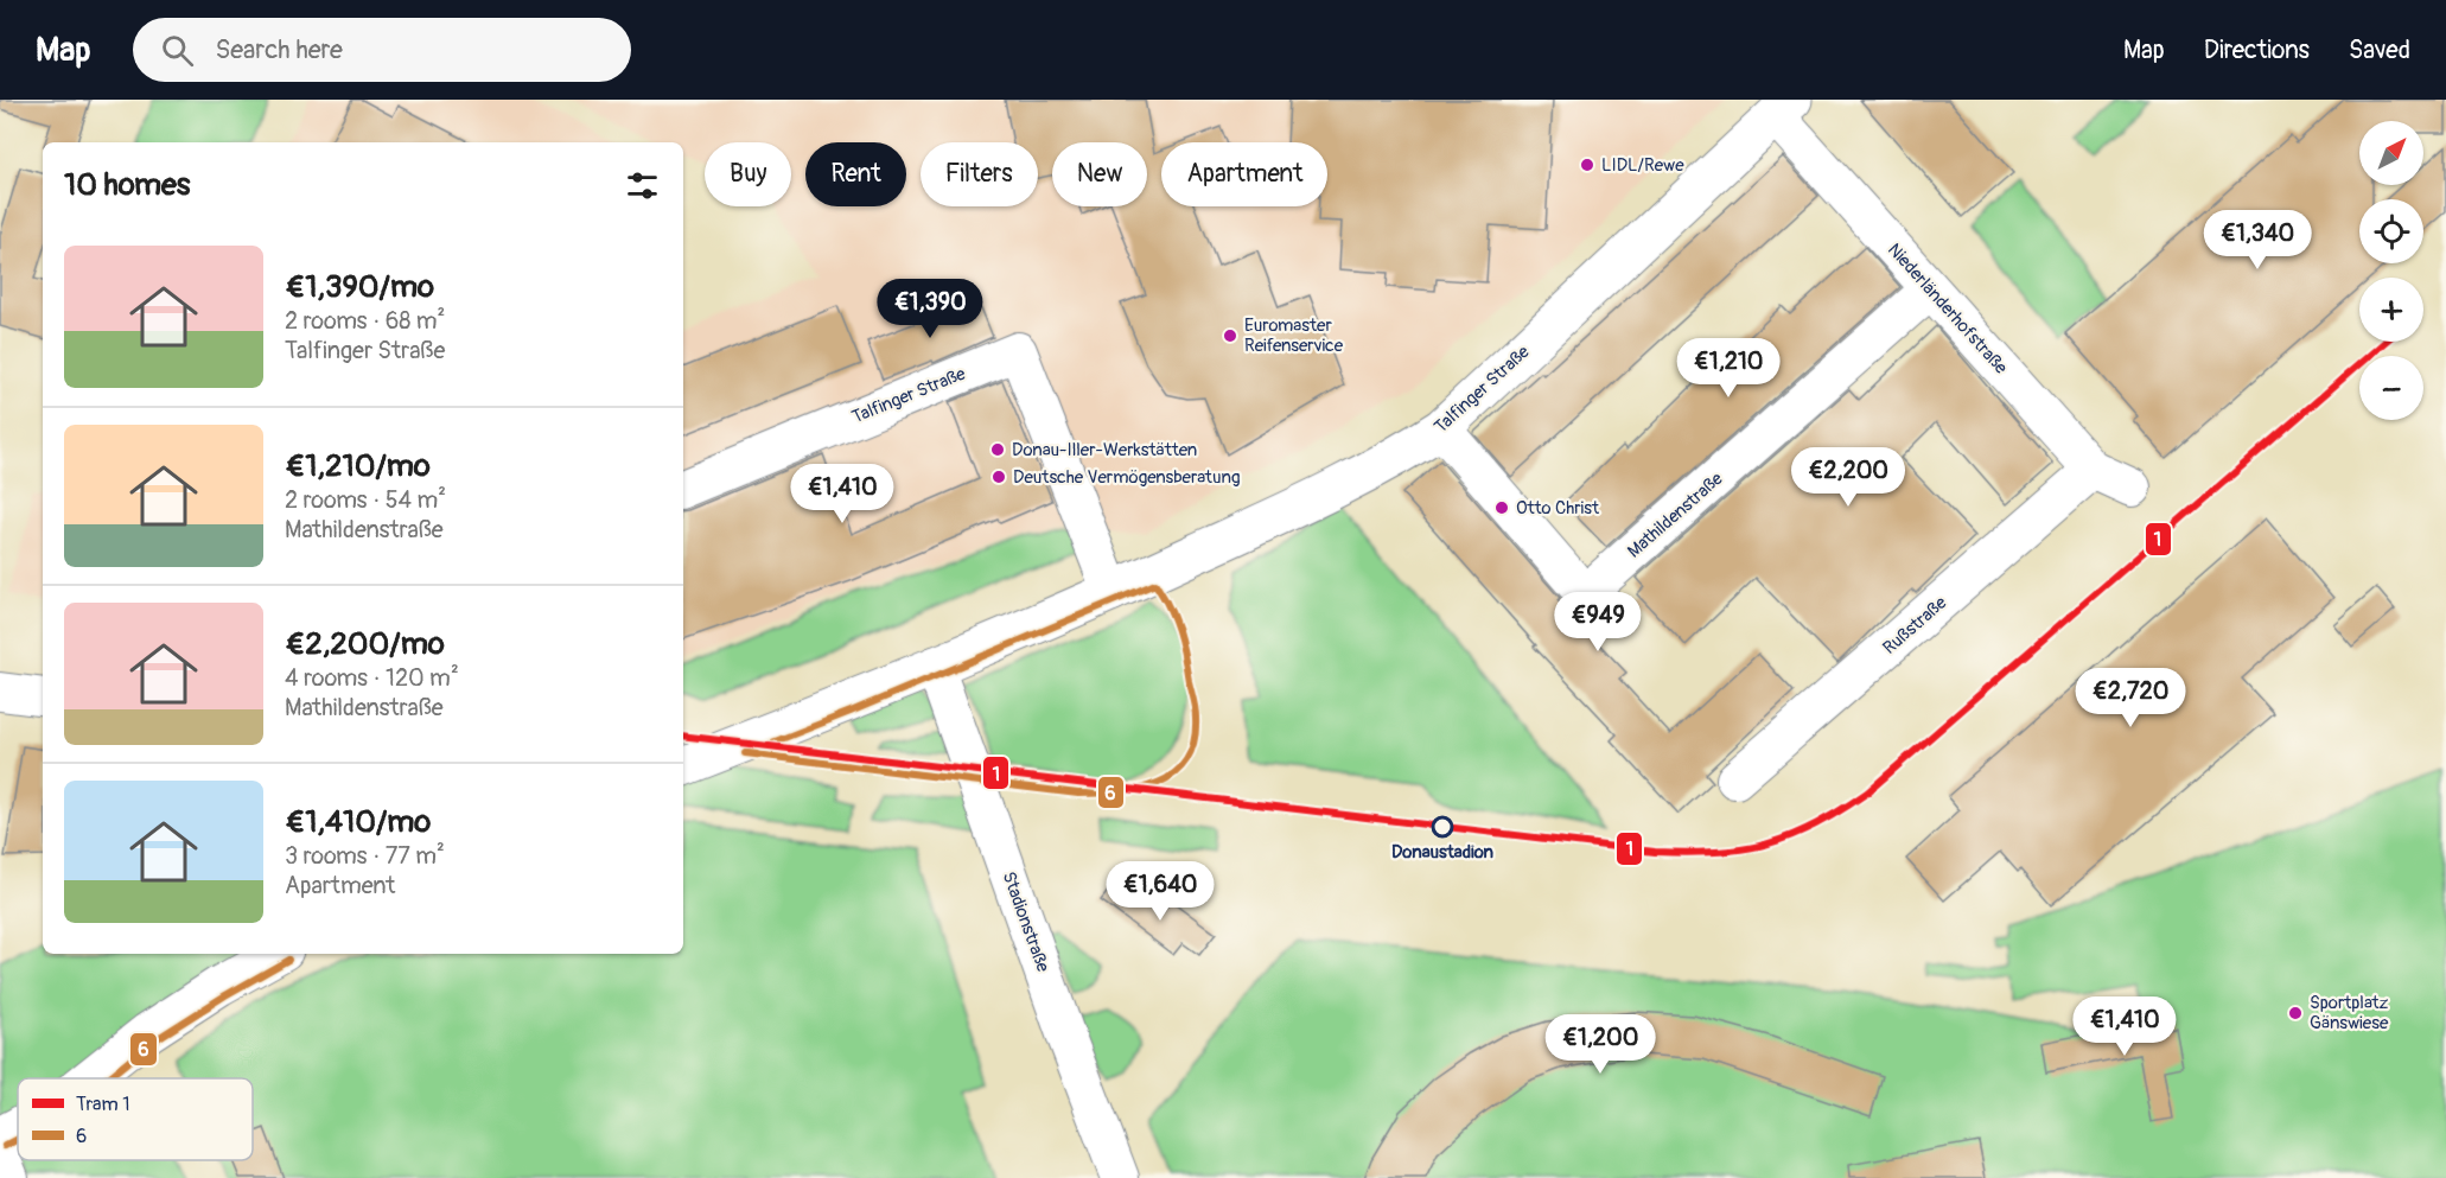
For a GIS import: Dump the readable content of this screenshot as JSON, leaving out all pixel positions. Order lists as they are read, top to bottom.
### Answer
{
  "streets": {
    "street": [
      "Niederländerhofstraße",
      "Talfinger Straße",
      "Mathildenstraße",
      "Rußstraße",
      "Stadionstraße"
    ]
  },
  "crossings": [
    ["Niederländerhofstraße", "Talfinger Straße"],
    ["Niederländerhofstraße", "Mathildenstraße"],
    ["Niederländerhofstraße", "Rußstraße"],
    ["Talfinger Straße", "Mathildenstraße"],
    ["Talfinger Straße", "Stadionstraße"]
  ],
  "places": [
    "LIDL/Rewe",
    "Euromaster Reifenservice",
    "Donau-Iller-Werkstätten",
    "Deutsche Vermögensberatung",
    "Otto Christ",
    "Donaustadion",
    "Sportplatz Gänswiese"
  ],
  "lines": ["tram line 1", "transit line 6"],
  "legend": ["Tram 1", "6"],
  "north": "top right",
  "page": {
    "header": "Map",
    "search": "Search here",
    "nav": ["Map", "Directions", "Saved"],
    "map_buttons": ["+", "−"],
    "chip": [
      "Buy",
      "Rent",
      "Filters",
      "New",
      "Apartment"
    ],
    "heading": "10 homes",
    "price": [
      "€1,340",
      "€1,390",
      "€1,210",
      "€2,200",
      "€1,410",
      "€949",
      "€2,720",
      "€1,640",
      "€1,410",
      "€1,200"
    ],
    "list": [
      {
        "name": "€1,390/mo",
        "note": "2 rooms · 68 m² · Talfinger Straße"
      },
      {
        "name": "€1,210/mo",
        "note": "2 rooms · 54 m² · Mathildenstraße"
      },
      {
        "name": "€2,200/mo",
        "note": "4 rooms · 120 m² · Mathildenstraße"
      },
      {
        "name": "€1,410/mo",
        "note": "3 rooms · 77 m² · Apartment"
      }
    ]
  }
}
